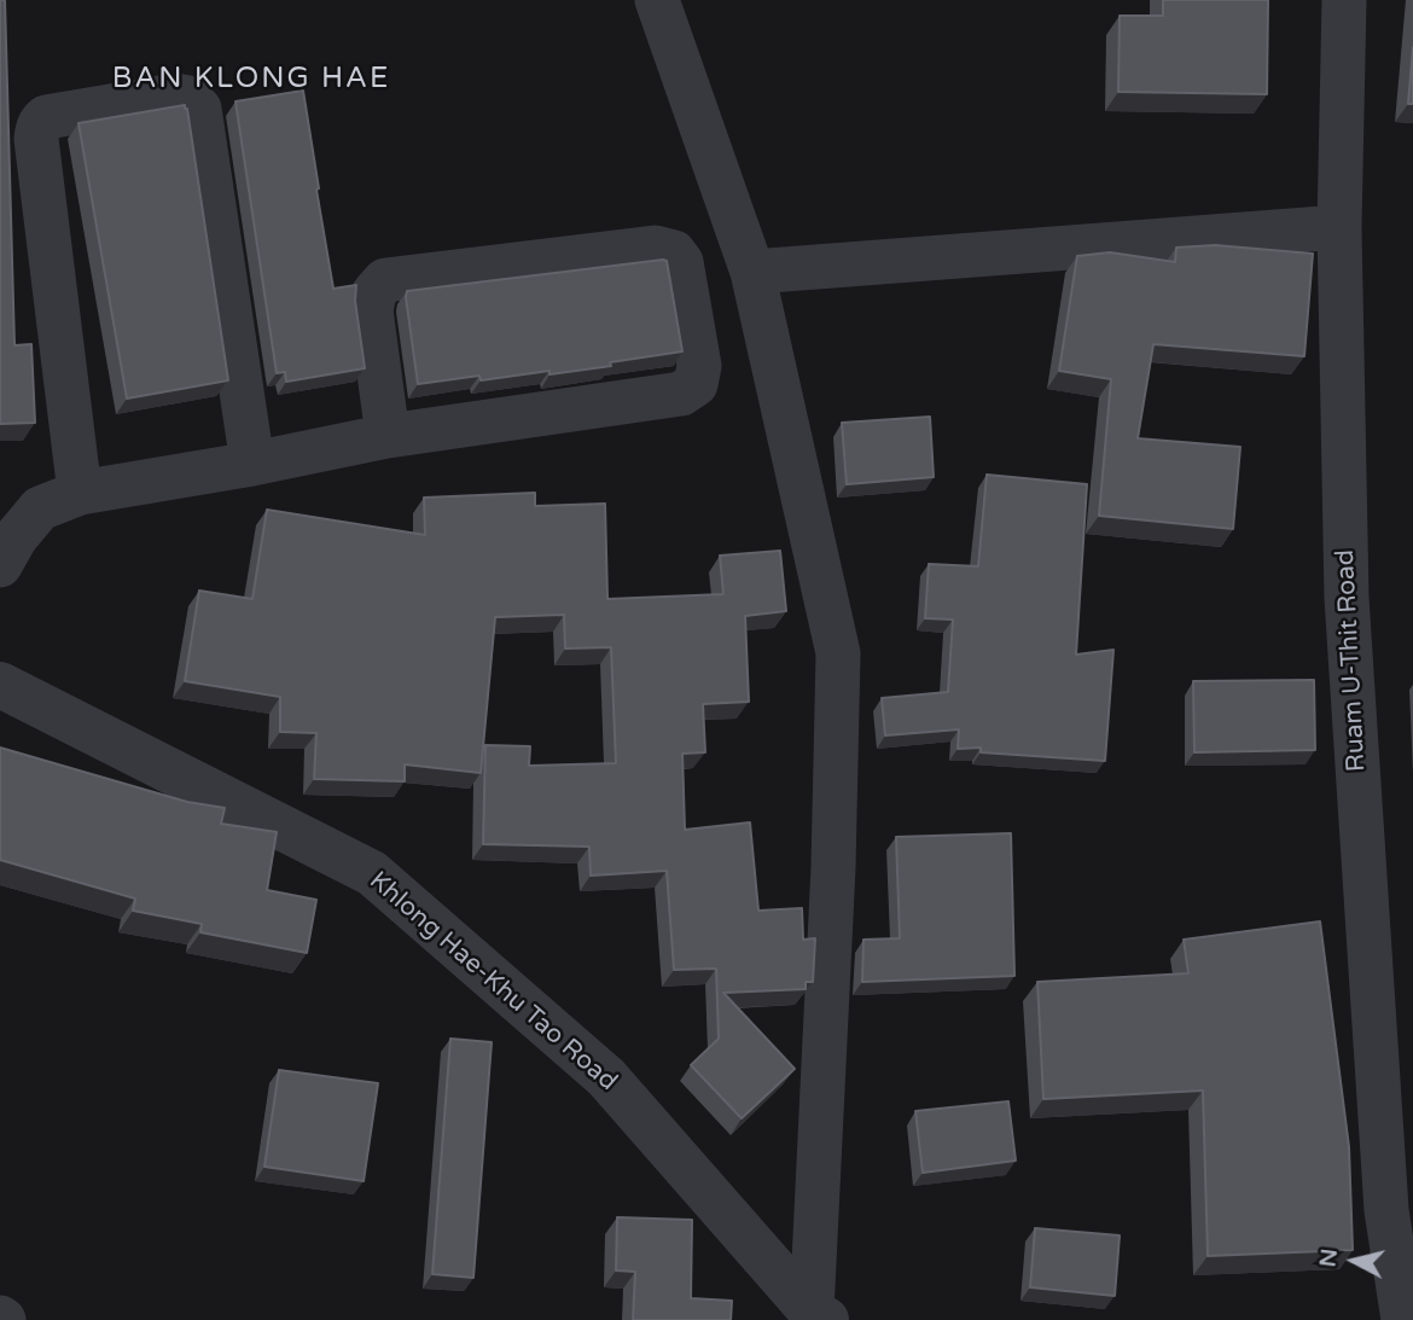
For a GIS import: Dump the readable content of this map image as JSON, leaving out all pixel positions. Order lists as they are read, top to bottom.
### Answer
{
  "streets": {
    "street": ["Ruam U-Thit Road", "Khlong Hae-Khu Tao Road"]
  },
  "districts": ["BAN KLONG HAE"],
  "north": "left"
}
